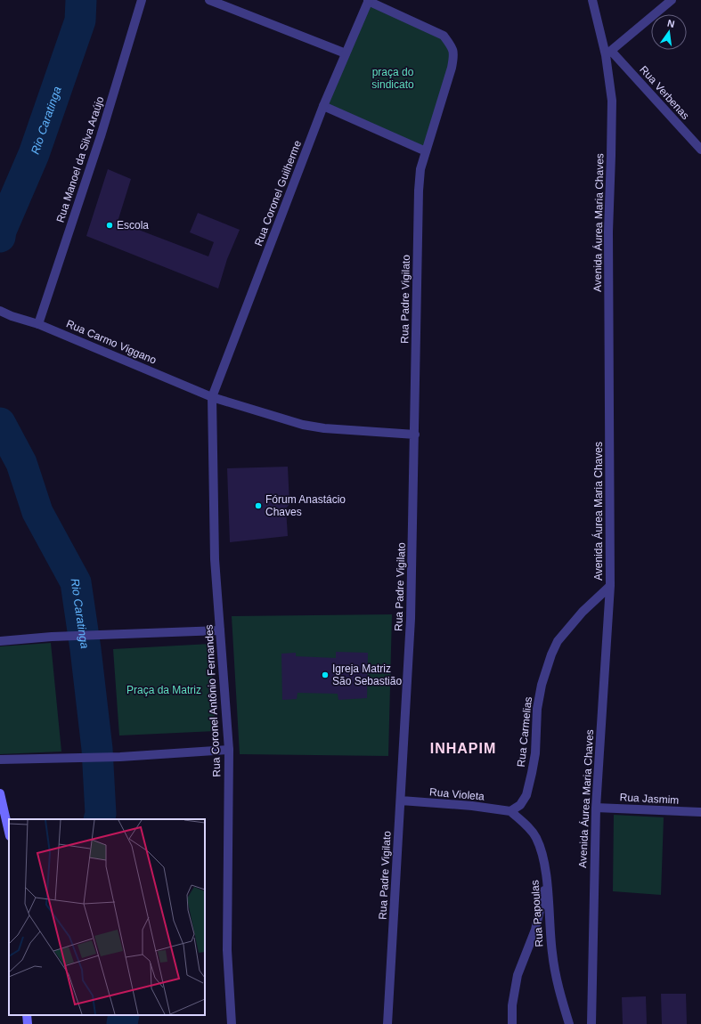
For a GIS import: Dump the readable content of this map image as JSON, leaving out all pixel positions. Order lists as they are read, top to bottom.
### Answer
{
  "streets": {
    "street": [
      "Rua Verbenas",
      "Rua Manoel da Silva Araújo",
      "Rua Coronel Guilherme",
      "Avenida Áurea Maria Chaves",
      "Rua Padre Vigilato",
      "Rua Carmo Viggano",
      "Rua Coronel Antônio Fernandes",
      "Rua Carmelias",
      "Rua Violeta",
      "Rua Jasmim",
      "Rua Papoulas"
    ]
  },
  "crossings": [
    ["Rua Verbenas", "Avenida Áurea Maria Chaves"],
    ["Rua Manoel da Silva Araújo", "Rua Carmo Viggano"],
    ["Rua Coronel Guilherme", "Rua Padre Vigilato"],
    ["Rua Coronel Guilherme", "Rua Carmo Viggano"],
    ["Rua Coronel Guilherme", "Rua Coronel Antônio Fernandes"],
    ["Avenida Áurea Maria Chaves", "Rua Carmelias"],
    ["Avenida Áurea Maria Chaves", "Rua Jasmim"],
    ["Rua Padre Vigilato", "Rua Carmo Viggano"],
    ["Rua Padre Vigilato", "Rua Violeta"],
    ["Rua Carmo Viggano", "Rua Coronel Antônio Fernandes"],
    ["Rua Carmelias", "Rua Violeta"],
    ["Rua Carmelias", "Rua Papoulas"],
    ["Rua Violeta", "Rua Papoulas"]
  ],
  "districts": ["INHAPIM"],
  "water": ["Rio Caratinga"],
  "parks": ["praça do sindicato", "Praça da Matriz"],
  "places": ["Escola", "Fórum Anastácio Chaves", "Igreja Matriz São Sebastião"],
  "north": "top"
}
